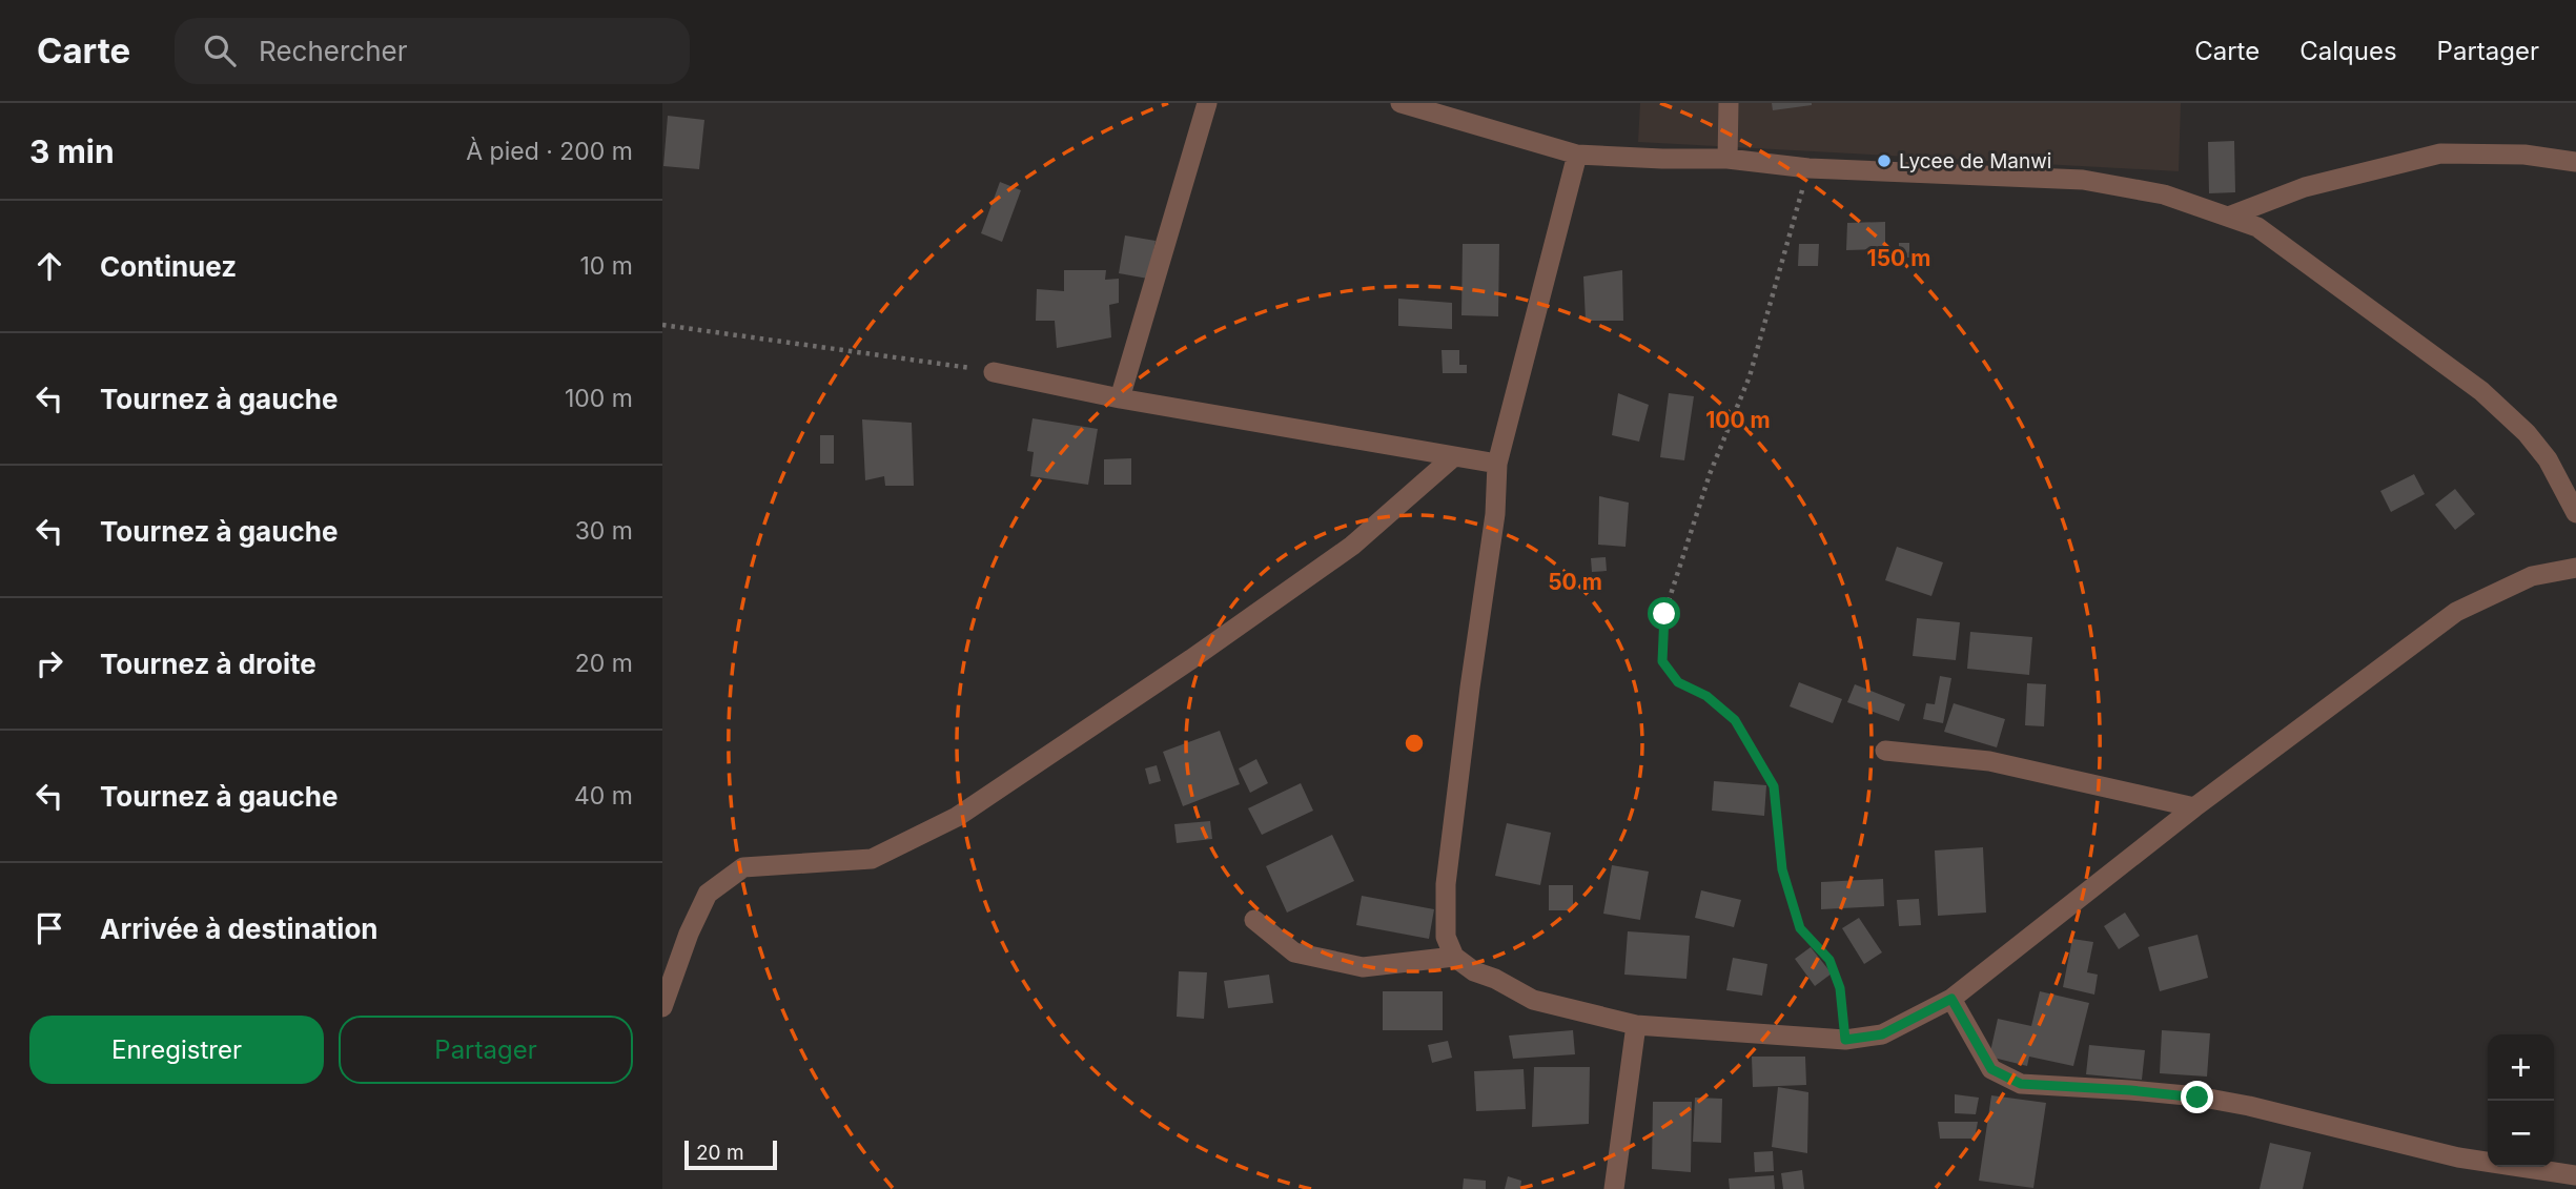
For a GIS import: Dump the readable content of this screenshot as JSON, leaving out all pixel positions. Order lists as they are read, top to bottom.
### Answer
{
  "places": ["Lycee de Manwi"],
  "scale_bar": "20 m",
  "page": {
    "header": "Carte",
    "search": "Rechercher",
    "nav": ["Carte", "Calques", "Partager"],
    "heading": ["3 min", "À pied · 200 m"],
    "list": [
      ["Continuez", "10 m"],
      ["Tournez à gauche", "100 m"],
      ["Tournez à gauche", "30 m"],
      ["Tournez à droite", "20 m"],
      ["Tournez à gauche", "40 m"],
      "Arrivée à destination"
    ],
    "buttons": ["Enregistrer", "Partager"],
    "map_buttons": ["+", "−"],
    "scale": "20 m"
  },
  "rings": ["150 m", "100 m", "50 m"]
}
